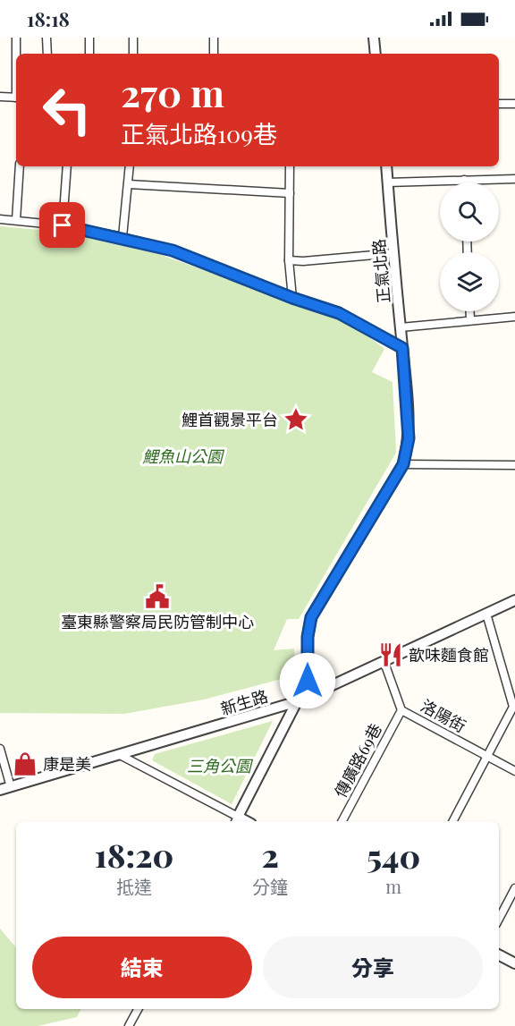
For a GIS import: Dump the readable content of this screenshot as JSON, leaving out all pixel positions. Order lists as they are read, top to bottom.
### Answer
{
  "streets": {
    "street": [
      "正氣北路",
      "新生路",
      "洛陽街",
      "傳廣路69巷"
    ]
  },
  "crossings": [
    ["正氣北路", "新生路"],
    ["新生路", "洛陽街"],
    ["洛陽街", "傳廣路69巷"]
  ],
  "parks": ["鯉魚山公園", "三角公園"],
  "places": {
    "place": ["鯉首觀景平台"],
    "public building": ["臺東縣警察局民防管制中心"],
    "restaurant": ["歆味麵食館"],
    "shop": ["康是美"]
  },
  "page": {
    "status": "18:18",
    "turn": ["270 m", "正氣北路109巷"],
    "eta": [
      "18:20",
      "抵達",
      "2",
      "分鐘",
      "540",
      "m"
    ],
    "buttons": ["結束", "分享"]
  }
}
